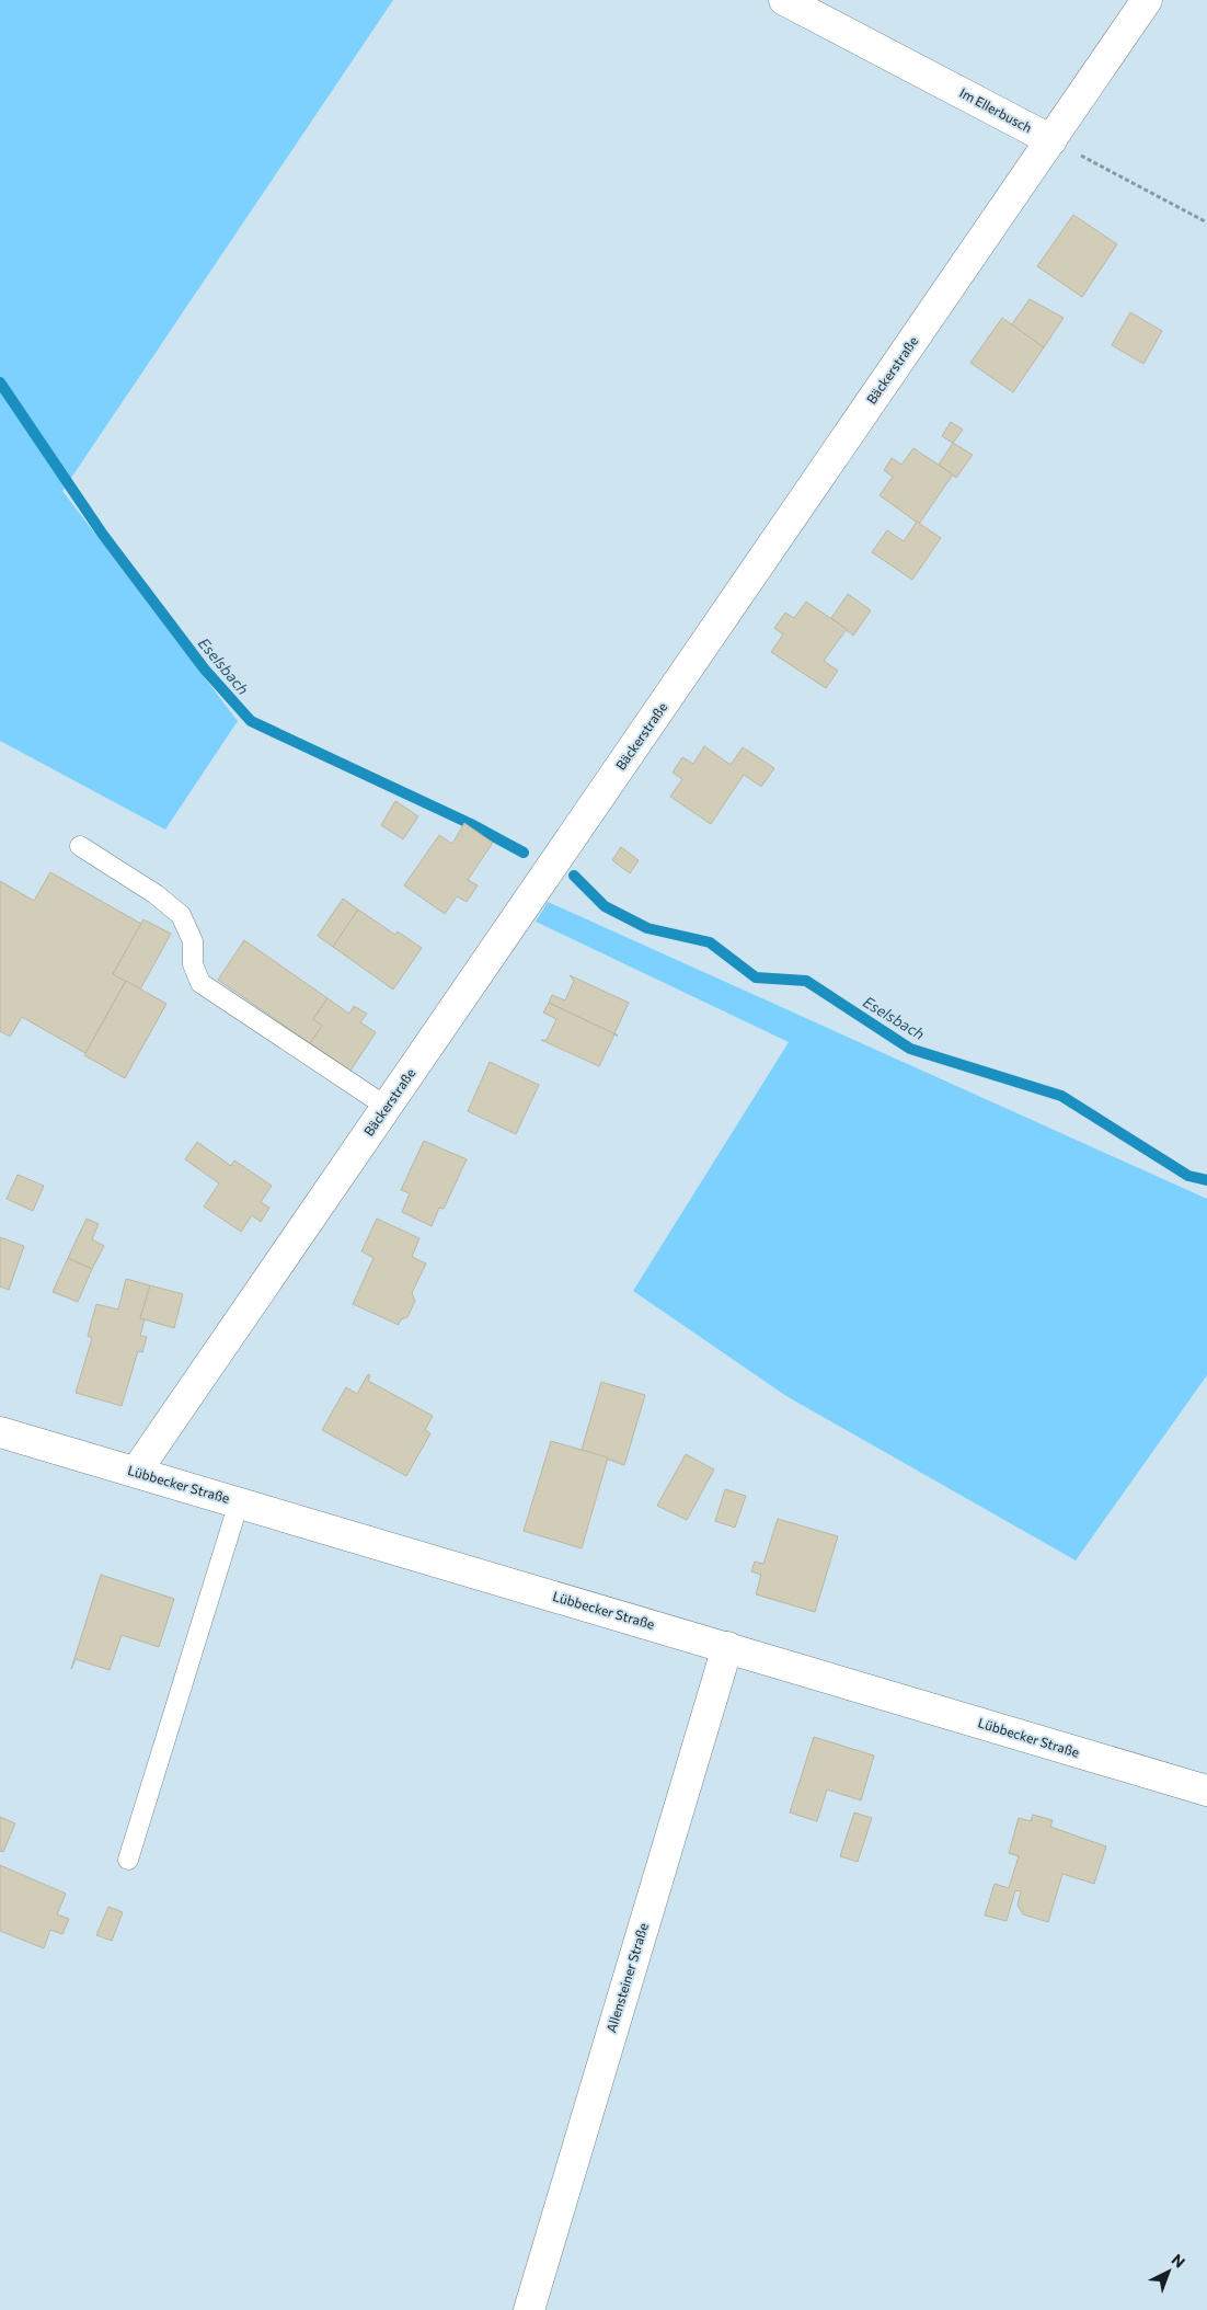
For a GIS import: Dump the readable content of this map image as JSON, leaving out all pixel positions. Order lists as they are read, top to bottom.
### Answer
{
  "streets": {
    "street": [
      "Im Ellerbusch",
      "Bäckerstraße",
      "Lübbecker Straße",
      "Allensteiner Straße"
    ]
  },
  "crossings": [
    ["Im Ellerbusch", "Bäckerstraße"],
    ["Bäckerstraße", "Lübbecker Straße"],
    ["Lübbecker Straße", "Allensteiner Straße"]
  ],
  "water": ["Eselsbach"],
  "north": "top right"
}
